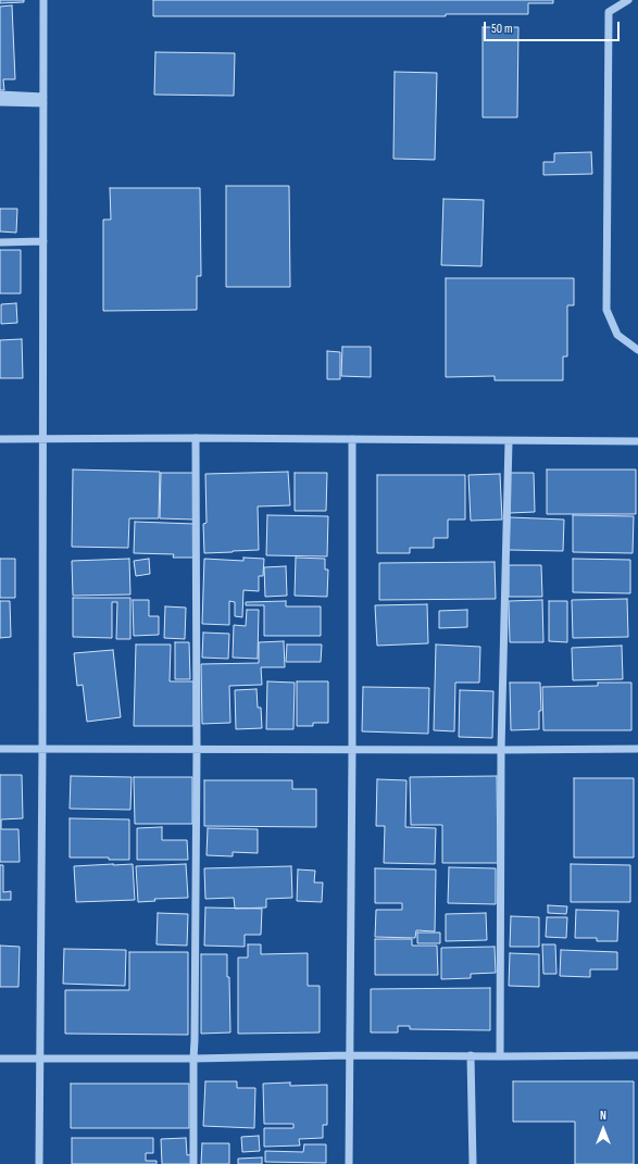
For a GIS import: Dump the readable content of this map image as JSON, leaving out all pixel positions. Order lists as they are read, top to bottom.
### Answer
{
  "scale_bar": "50 m",
  "north": "top"
}
